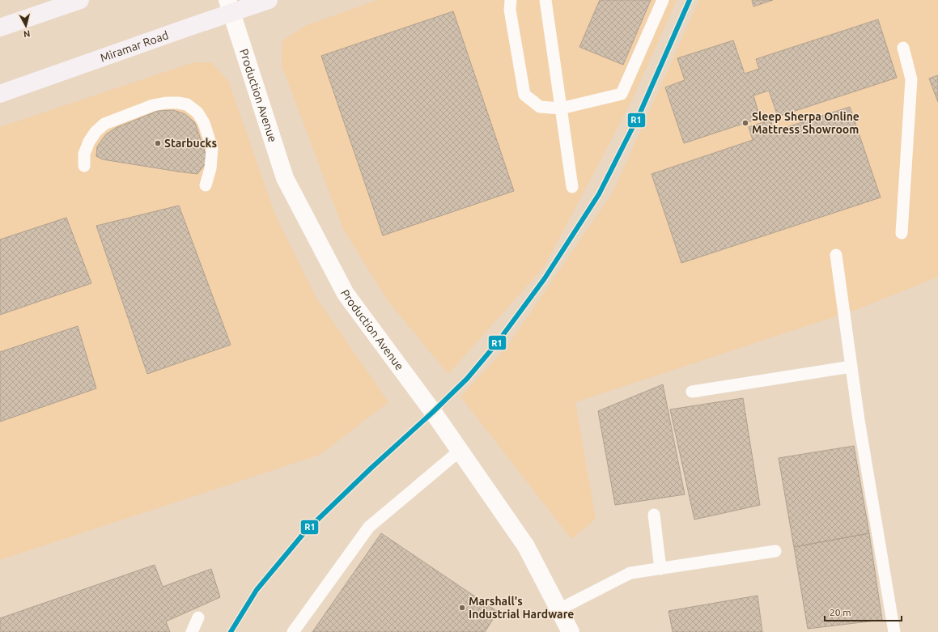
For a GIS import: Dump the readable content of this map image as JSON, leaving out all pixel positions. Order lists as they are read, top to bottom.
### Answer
{
  "streets": {
    "main road": ["Miramar Road"],
    "street": ["Production Avenue"]
  },
  "crossings": [
    ["Miramar Road", "Production Avenue"]
  ],
  "places": ["Sleep Sherpa Online Mattress Showroom", "Starbucks", "Marshall's Industrial Hardware"],
  "lines": ["transit line R1"],
  "scale_bar": "20 m",
  "north": "bottom"
}
